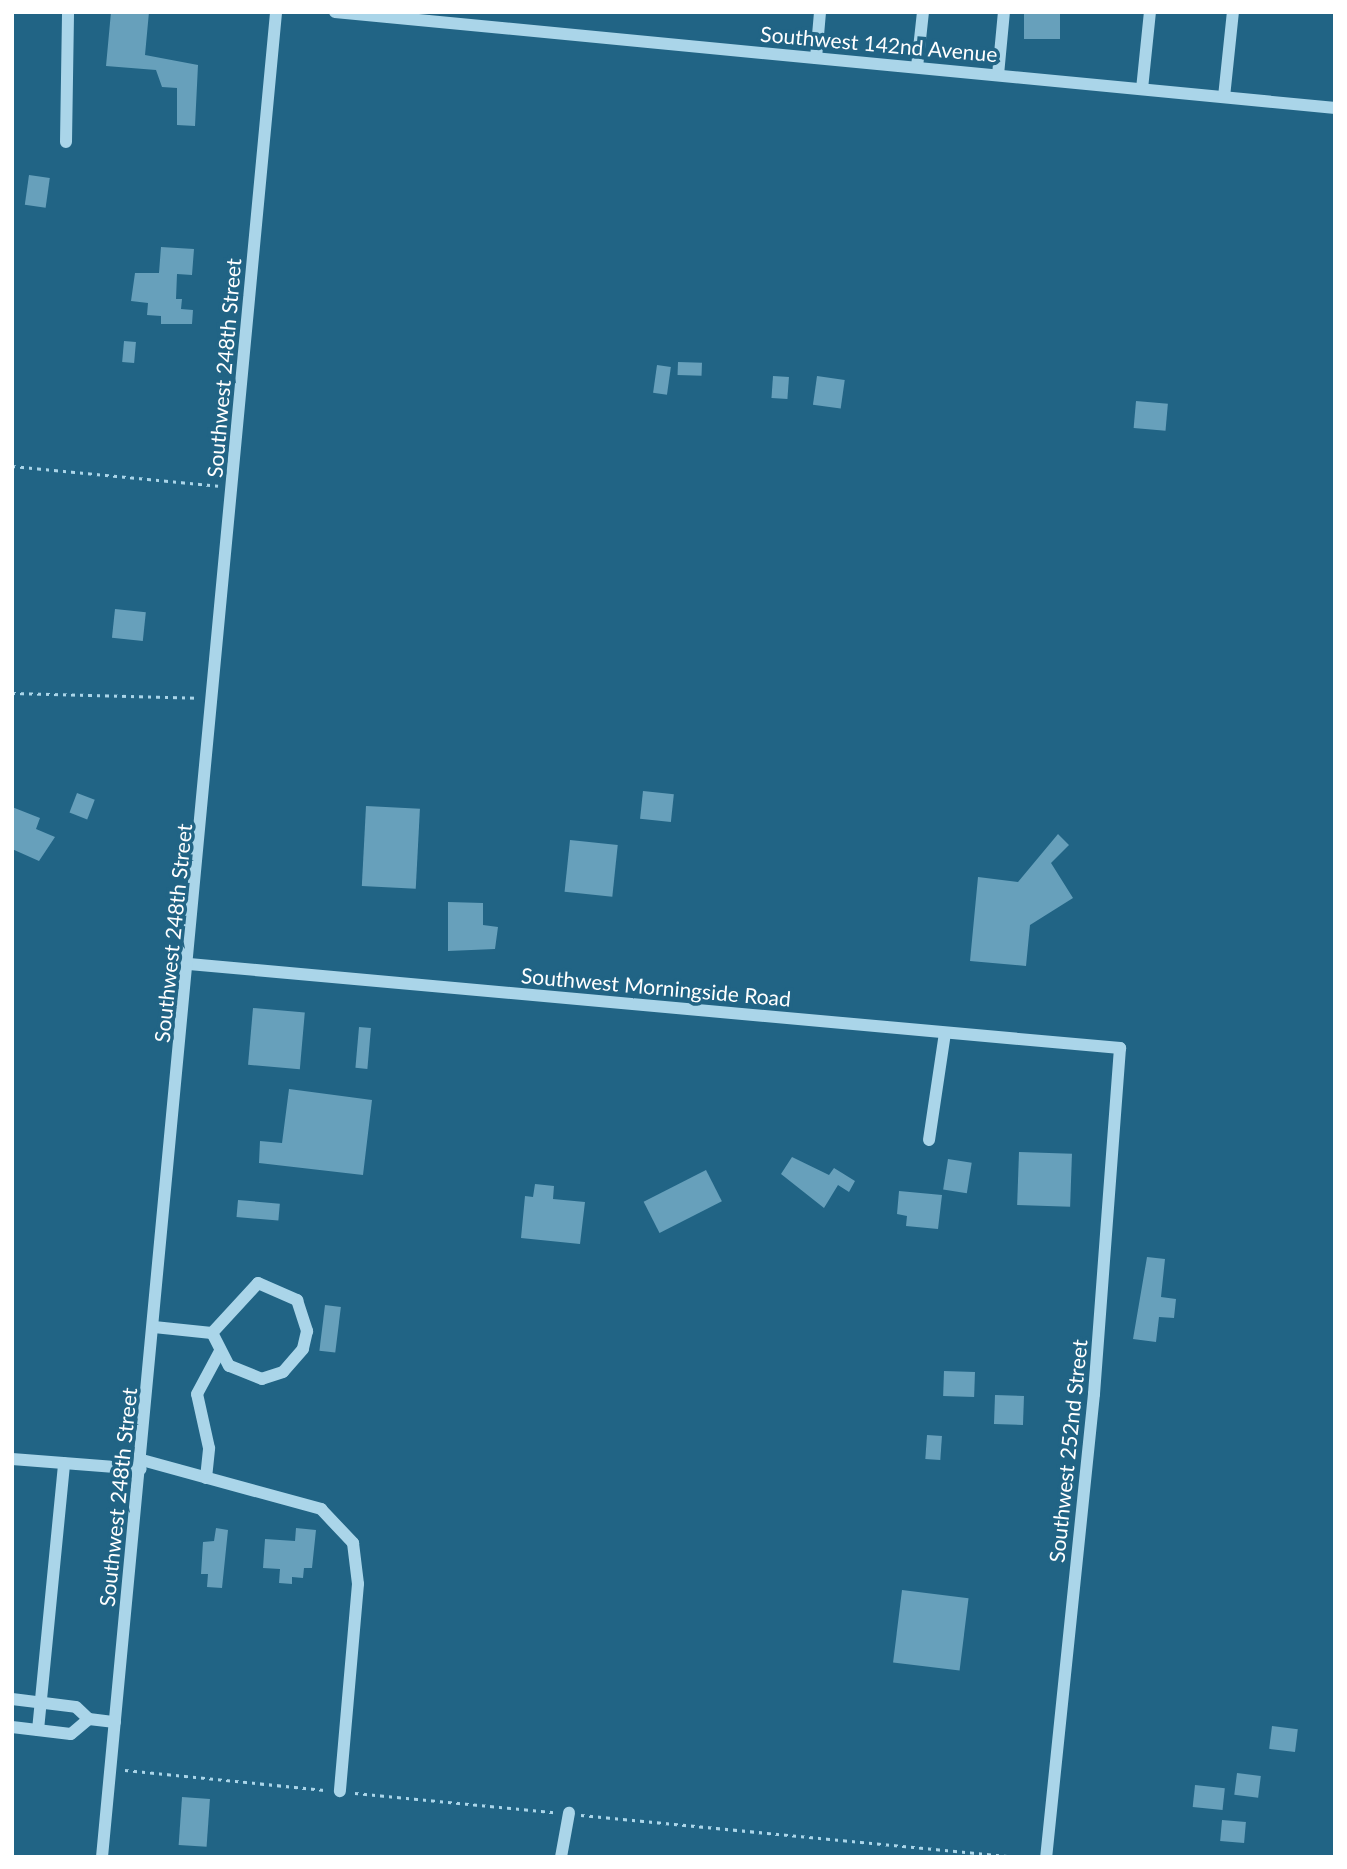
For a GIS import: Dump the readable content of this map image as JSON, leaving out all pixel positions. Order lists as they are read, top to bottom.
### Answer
{
  "streets": {
    "street": [
      "Southwest 142nd Avenue",
      "Southwest 248th Street",
      "Southwest Morningside Road",
      "Southwest 252nd Street"
    ]
  },
  "crossings": [
    ["Southwest 248th Street", "Southwest Morningside Road"],
    ["Southwest Morningside Road", "Southwest 252nd Street"]
  ]
}
